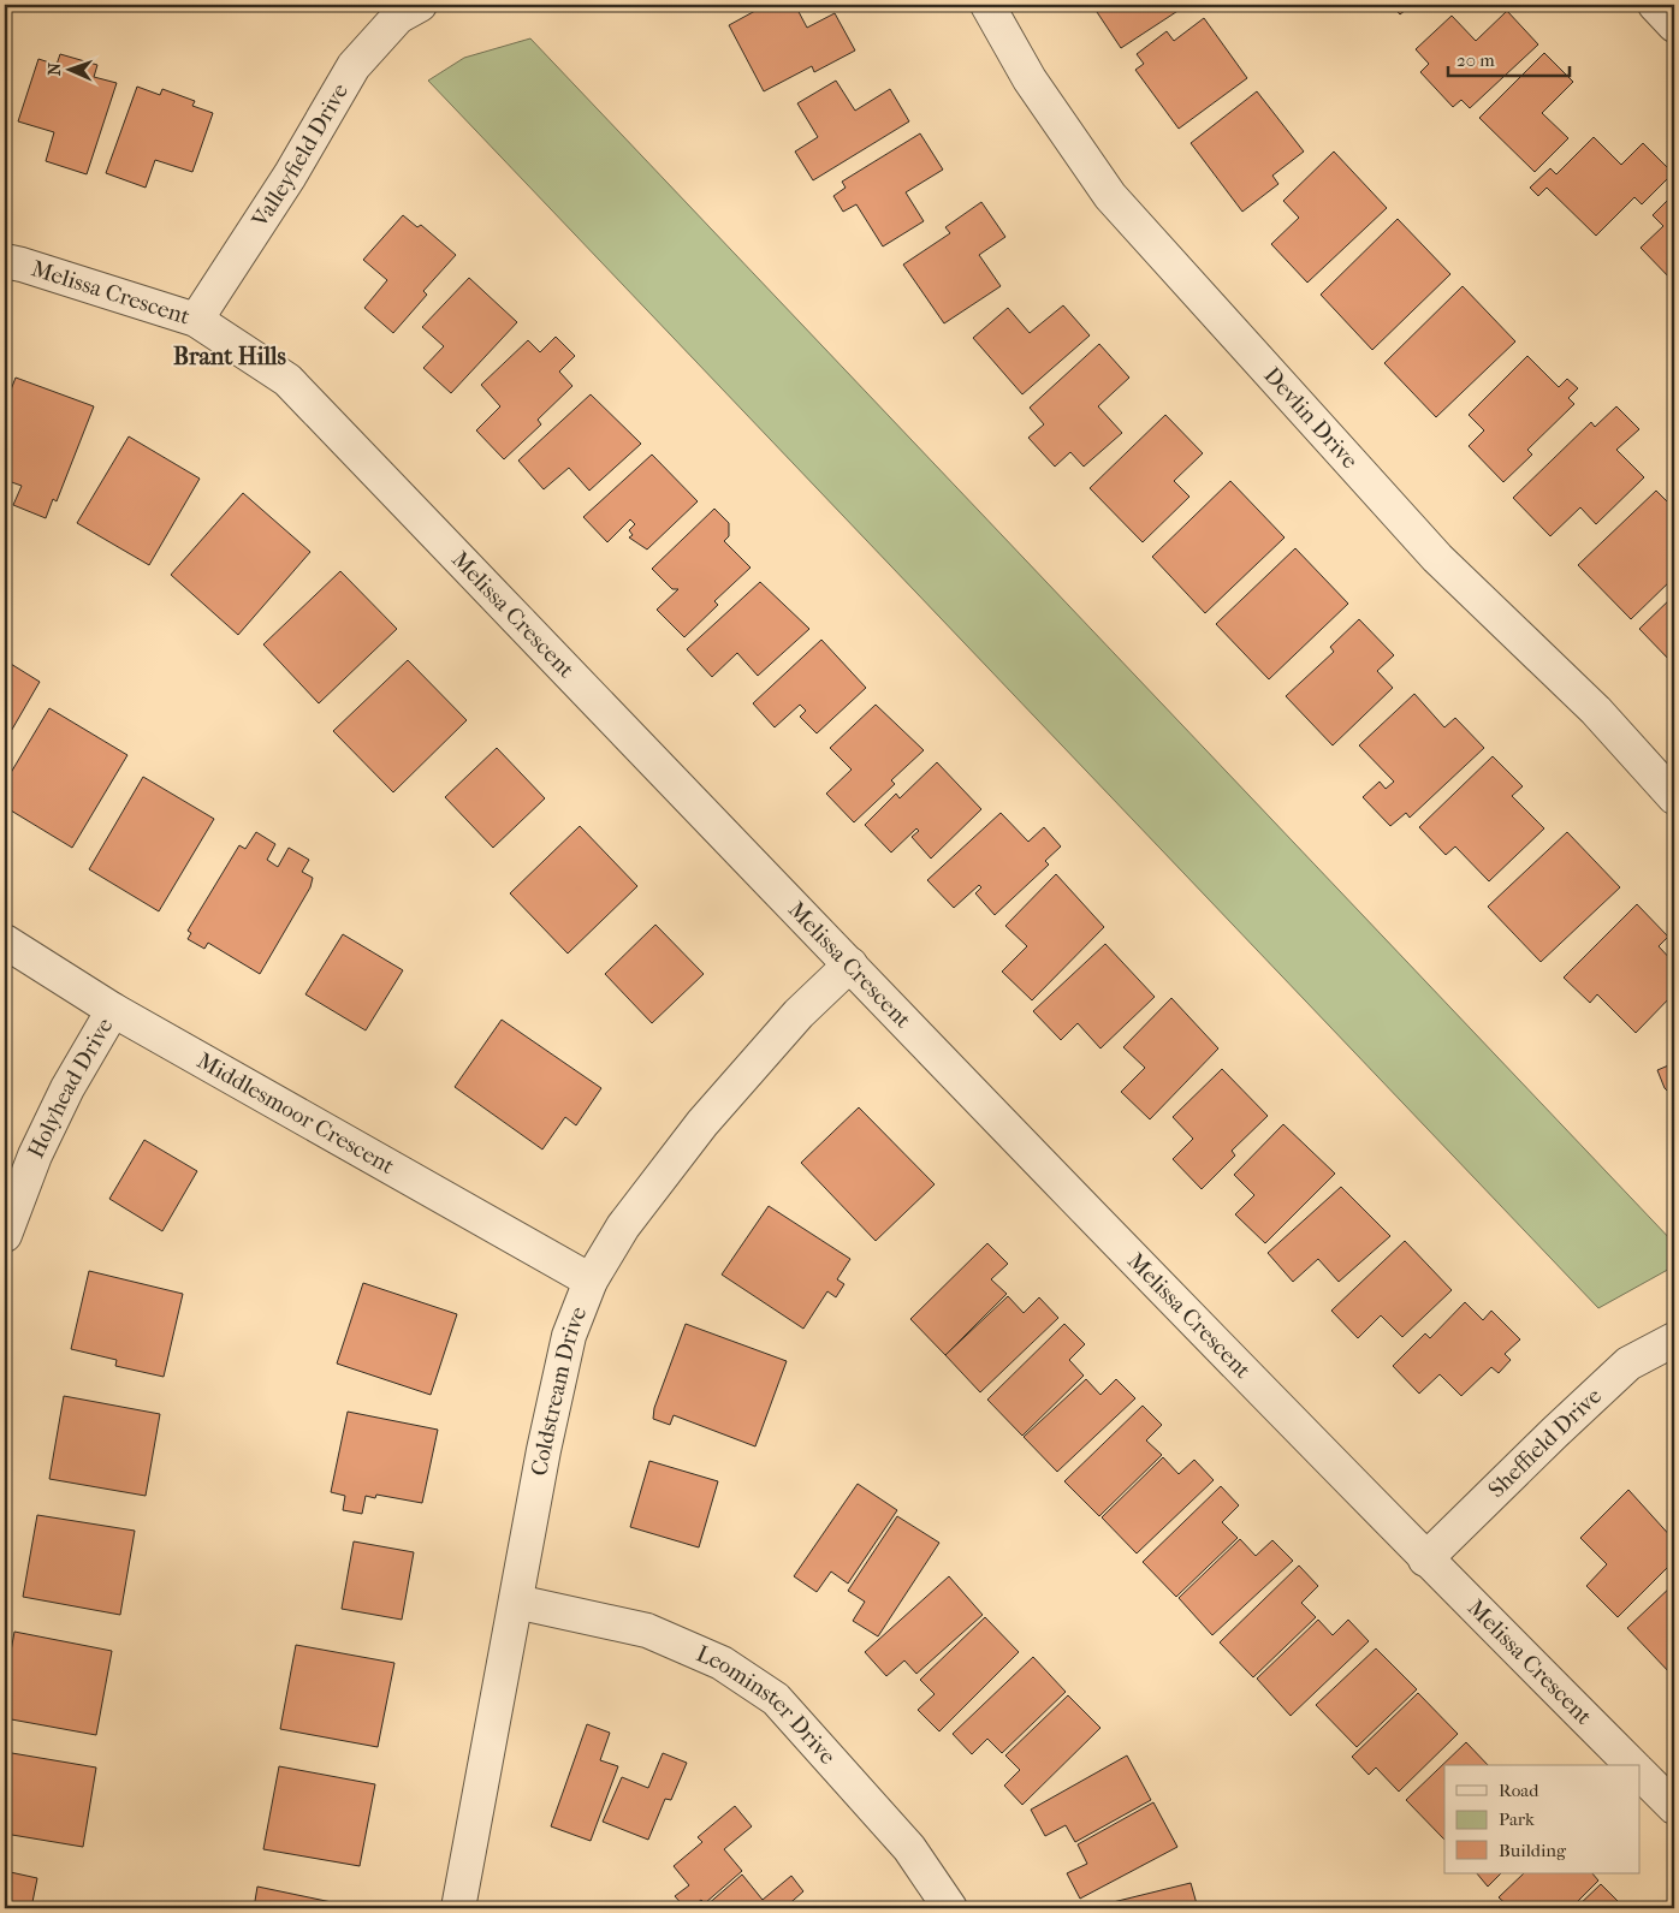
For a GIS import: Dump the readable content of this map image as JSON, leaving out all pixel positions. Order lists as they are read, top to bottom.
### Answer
{
  "streets": {
    "street": [
      "Valleyfield Drive",
      "Melissa Crescent",
      "Devlin Drive",
      "Holyhead Drive",
      "Middlesmoor Crescent",
      "Coldstream Drive",
      "Sheffield Drive",
      "Leominster Drive"
    ]
  },
  "crossings": [
    ["Valleyfield Drive", "Melissa Crescent"],
    ["Melissa Crescent", "Coldstream Drive"],
    ["Melissa Crescent", "Sheffield Drive"],
    ["Holyhead Drive", "Middlesmoor Crescent"],
    ["Middlesmoor Crescent", "Coldstream Drive"],
    ["Coldstream Drive", "Leominster Drive"]
  ],
  "districts": ["Brant Hills"],
  "legend": ["Road", "Park", "Building"],
  "scale_bar": "20 m",
  "north": "left"
}
